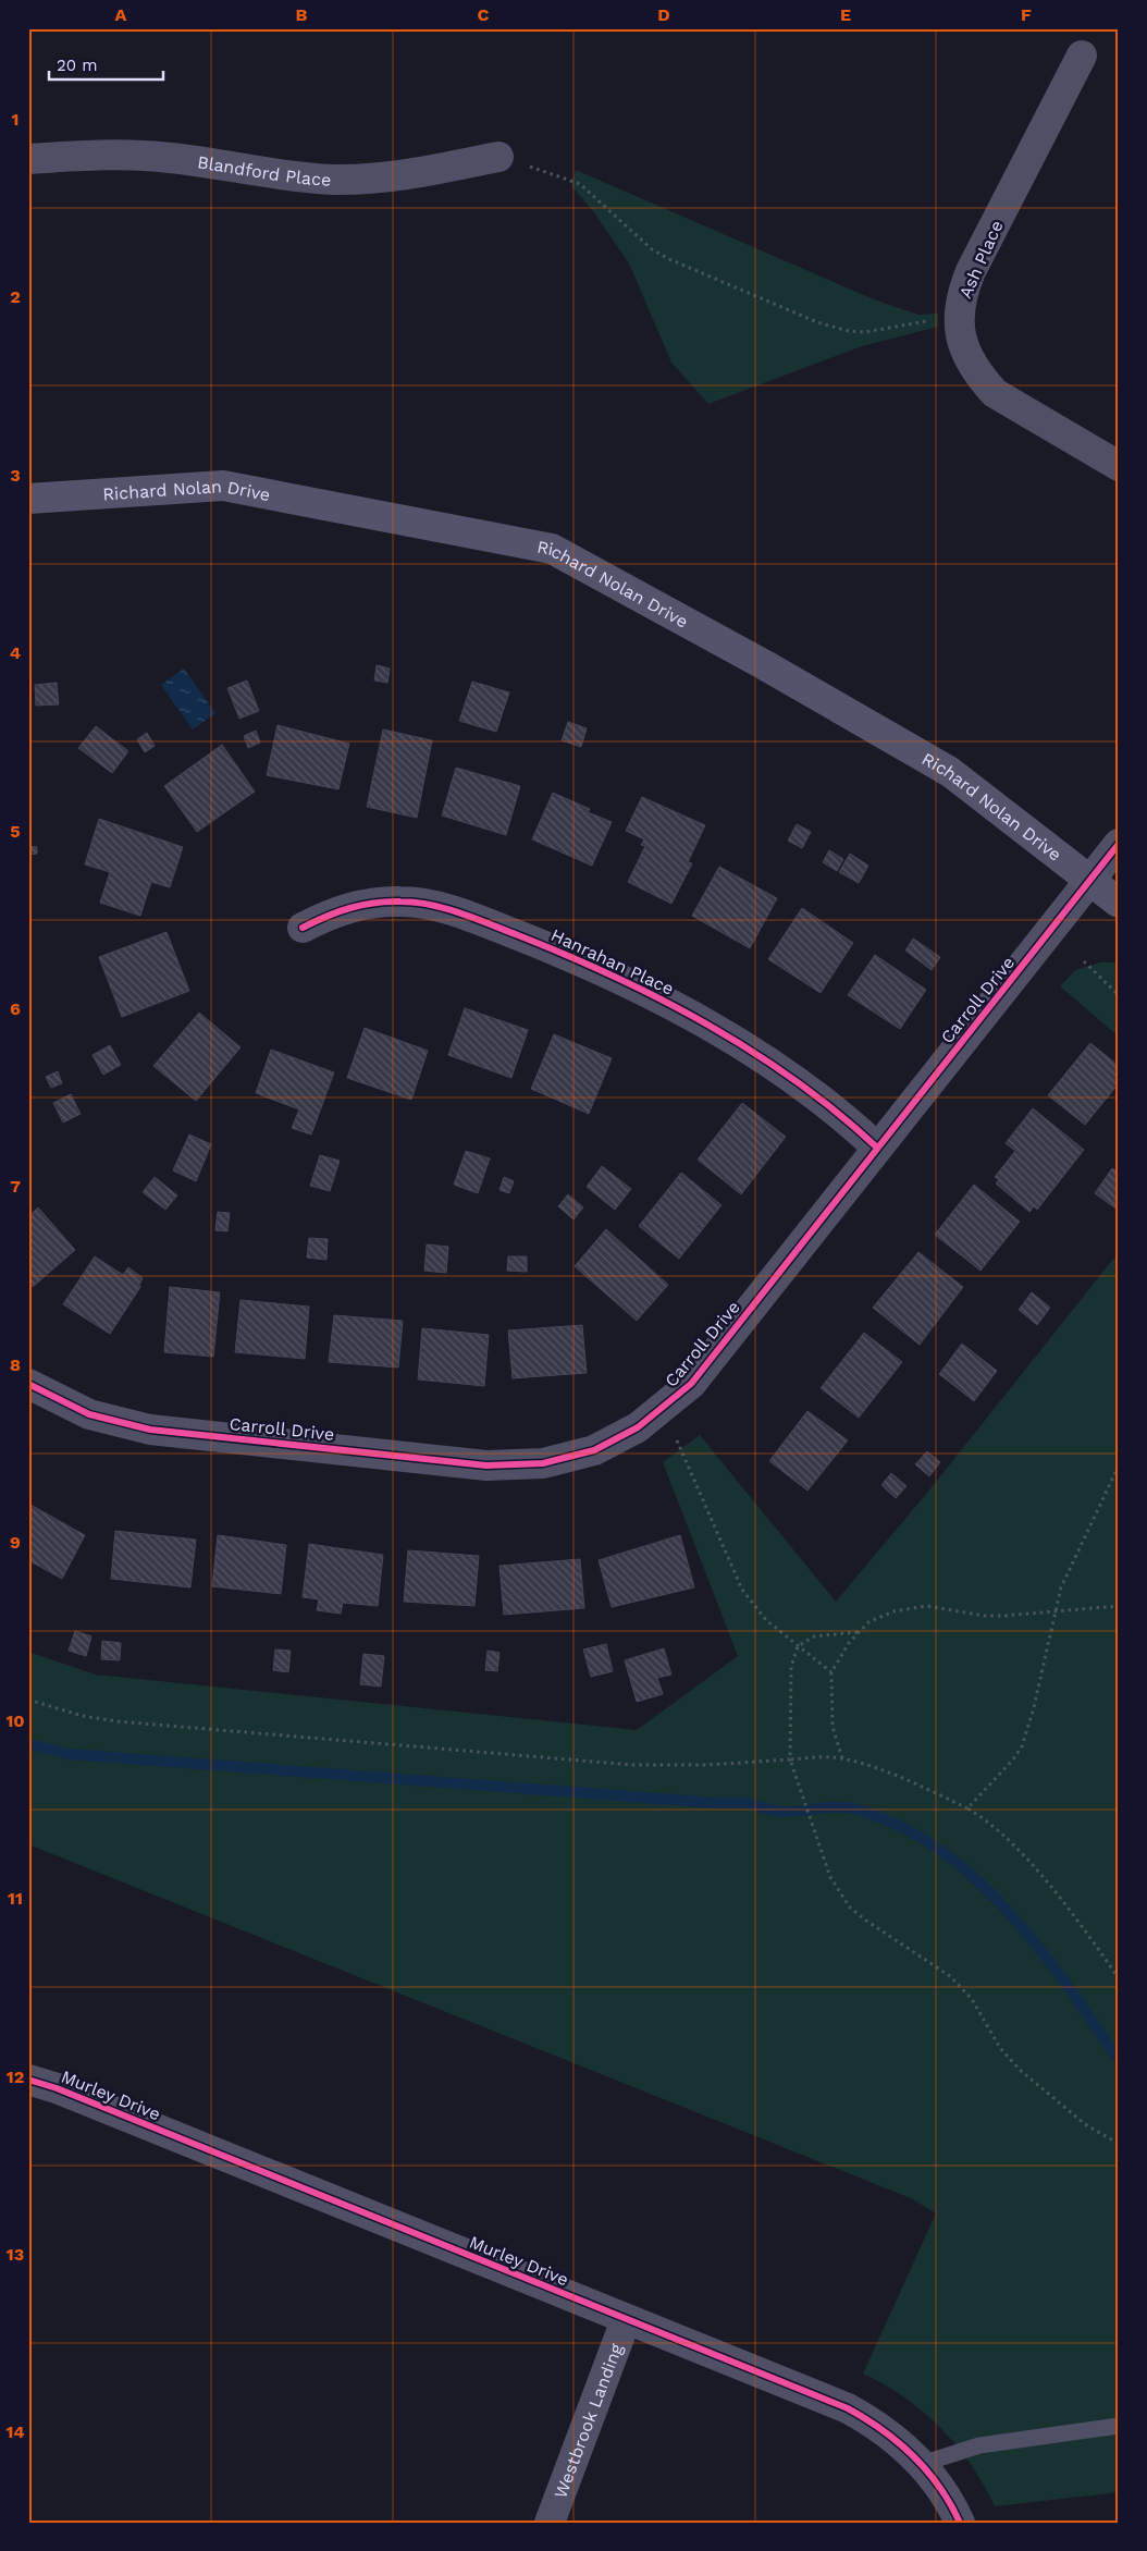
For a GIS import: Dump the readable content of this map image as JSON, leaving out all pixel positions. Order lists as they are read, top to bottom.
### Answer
{
  "streets": {
    "main road": ["Richard Nolan Drive"],
    "street": [
      "Blandford Place",
      "Ash Place",
      "Hanrahan Place",
      "Carroll Drive",
      "Murley Drive",
      "Westbrook Landing"
    ]
  },
  "crossings": [
    ["Richard Nolan Drive", "Carroll Drive"],
    ["Hanrahan Place", "Carroll Drive"],
    ["Murley Drive", "Westbrook Landing"]
  ],
  "scale_bar": "20 m",
  "grid": {
    "columns": [
      "A",
      "B",
      "C",
      "D",
      "E",
      "F"
    ],
    "rows": [
      "1",
      "2",
      "3",
      "4",
      "5",
      "6",
      "7",
      "8",
      "9",
      "10",
      "11",
      "12",
      "13",
      "14"
    ]
  }
}
